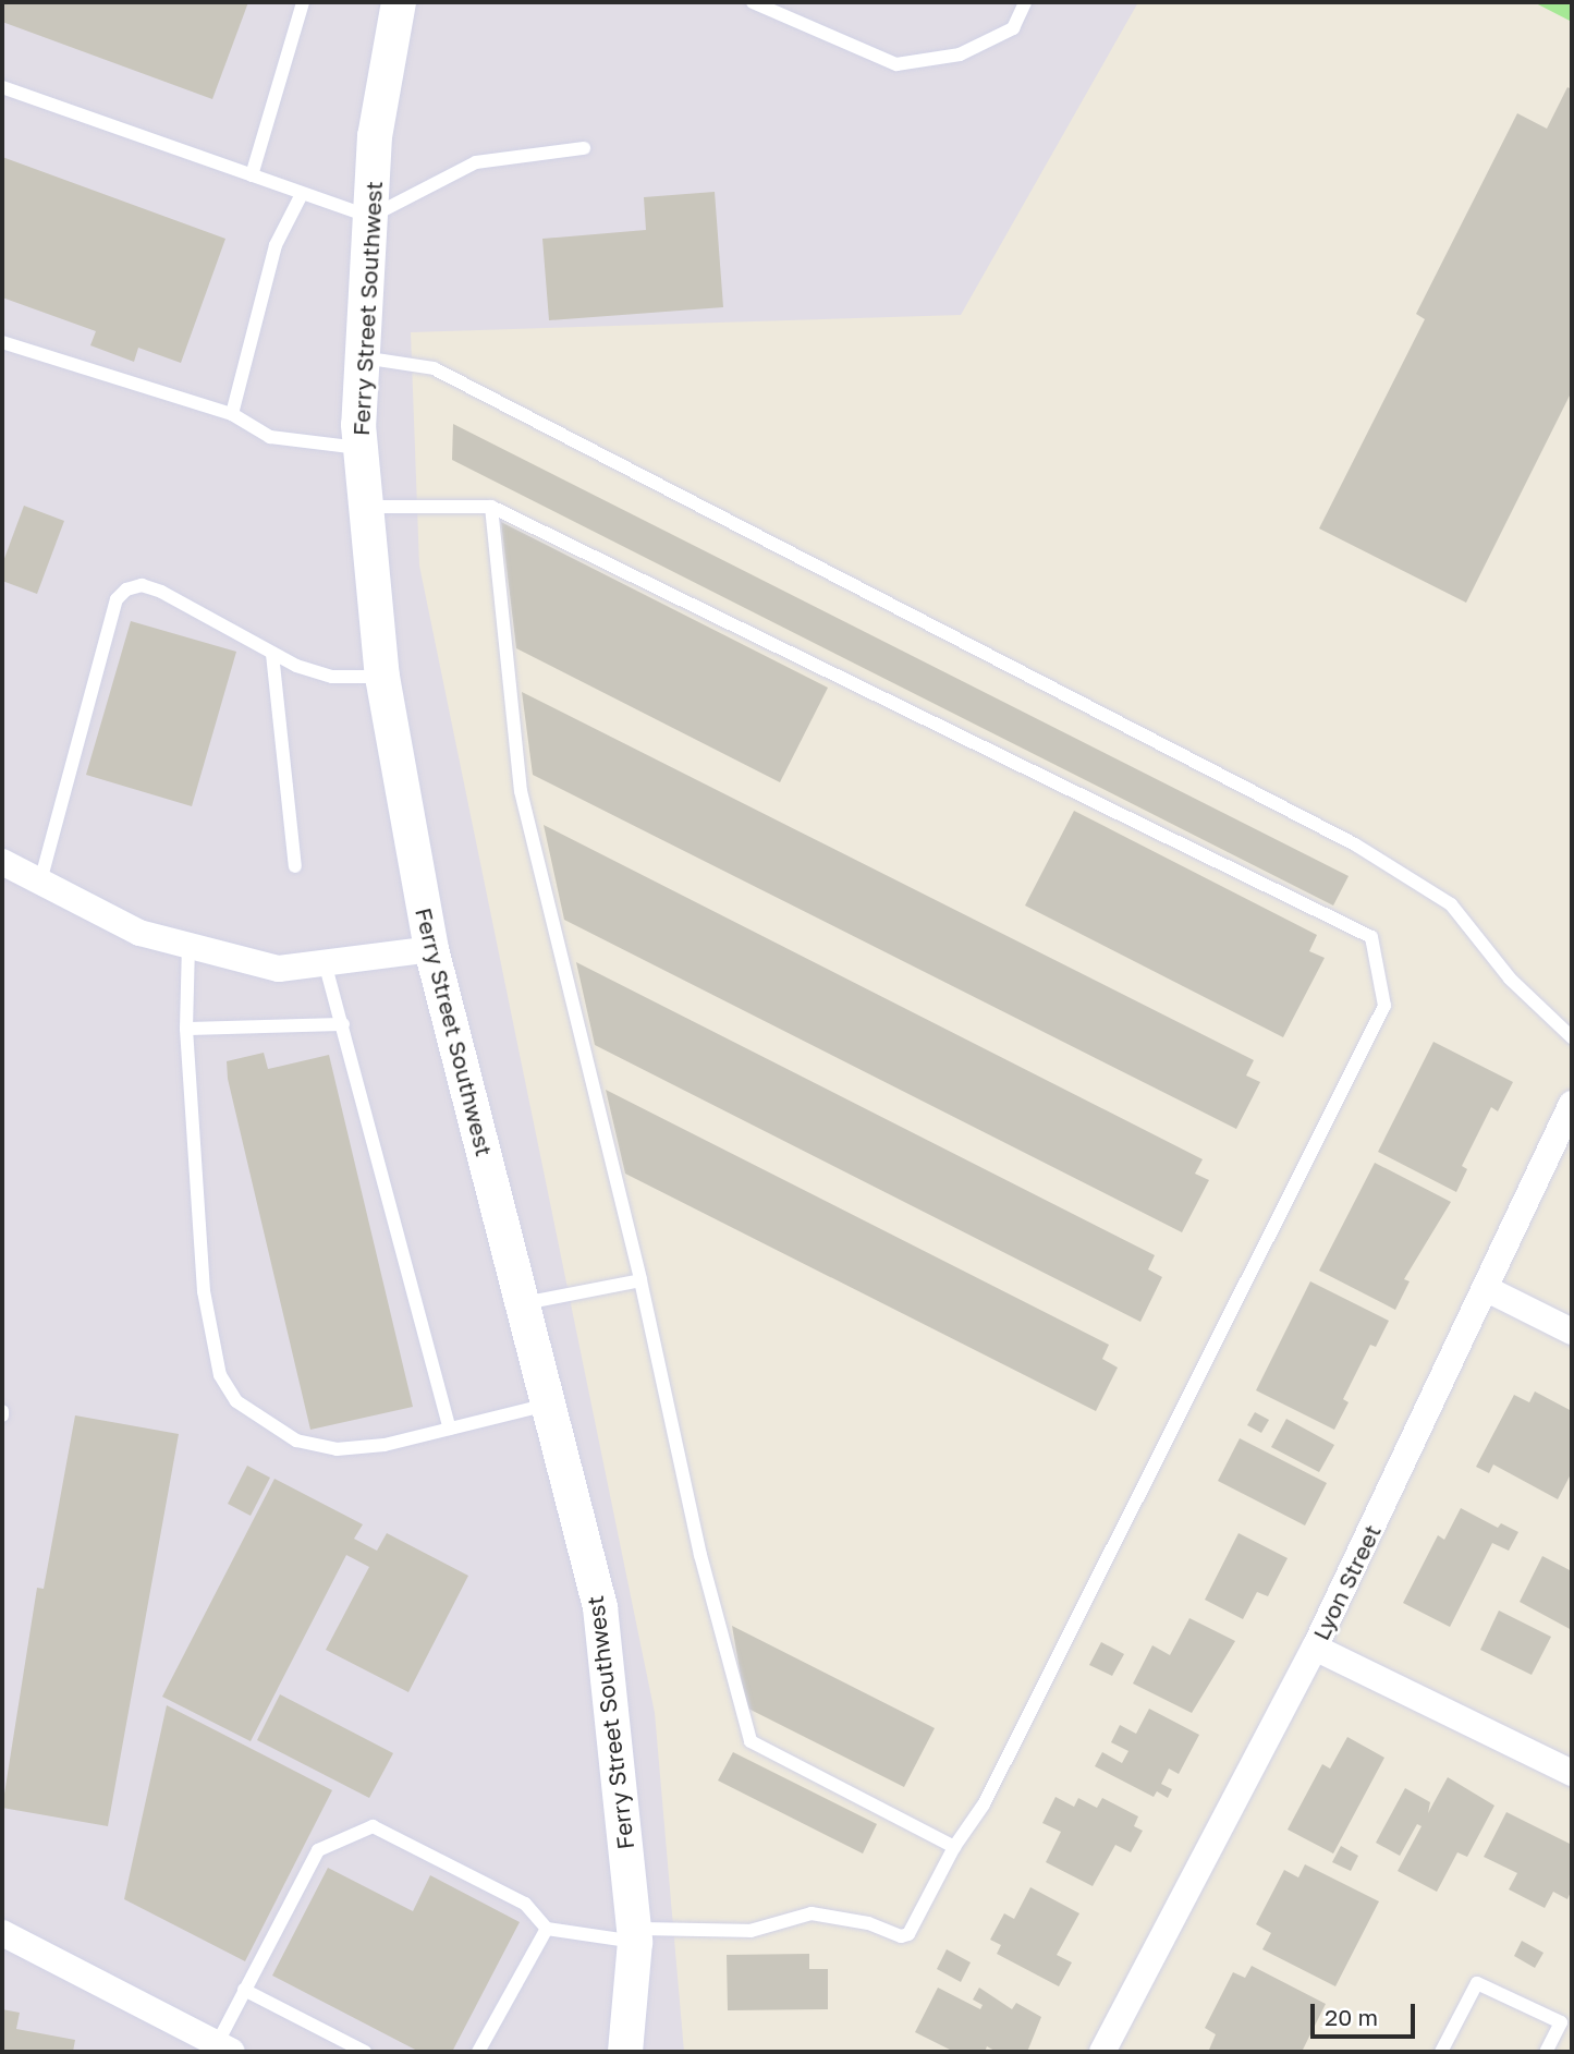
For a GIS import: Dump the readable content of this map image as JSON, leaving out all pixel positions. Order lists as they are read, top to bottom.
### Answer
{
  "streets": {
    "street": ["Ferry Street Southwest", "Lyon Street"]
  },
  "scale_bar": "20 m"
}
